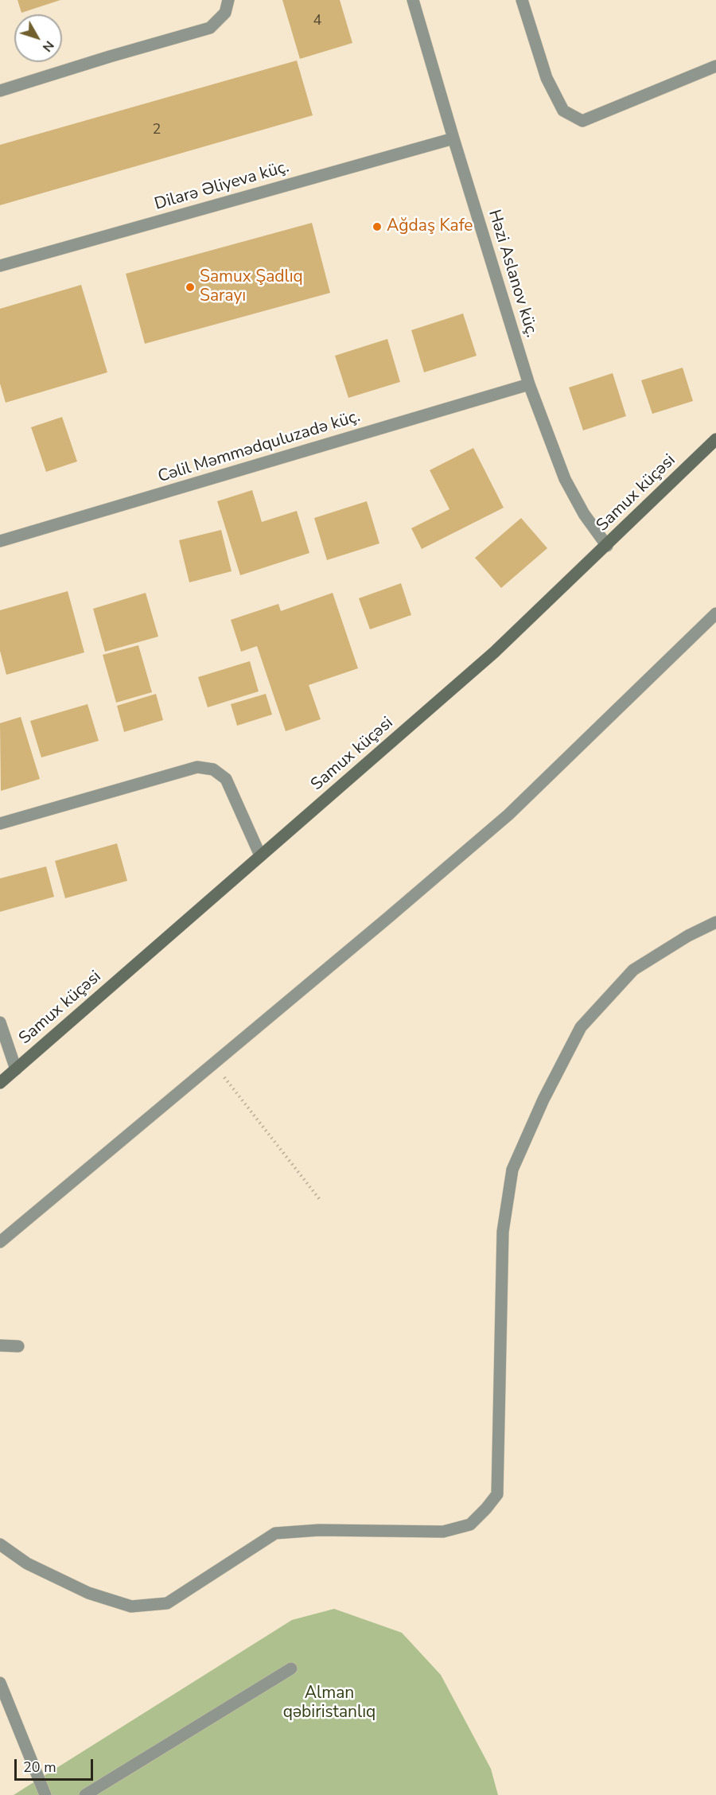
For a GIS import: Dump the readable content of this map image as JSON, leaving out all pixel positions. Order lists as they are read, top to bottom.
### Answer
{
  "streets": {
    "main road": ["Samux küçəsi"],
    "street": ["Dilarə Əliyeva küç.", "Həzi Aslanov küç.", "Cəlil Məmmədquluzadə küç."]
  },
  "crossings": [
    ["Dilarə Əliyeva küç.", "Həzi Aslanov küç."],
    ["Həzi Aslanov küç.", "Cəlil Məmmədquluzadə küç."],
    ["Həzi Aslanov küç.", "Samux küçəsi"]
  ],
  "parks": ["Alman qəbiristanlıq"],
  "places": ["Ağdaş Kafe", "Samux Şadlıq Sarayı"],
  "house_numbers": ["4", "2"],
  "scale_bar": "20 m",
  "north": "bottom right"
}
